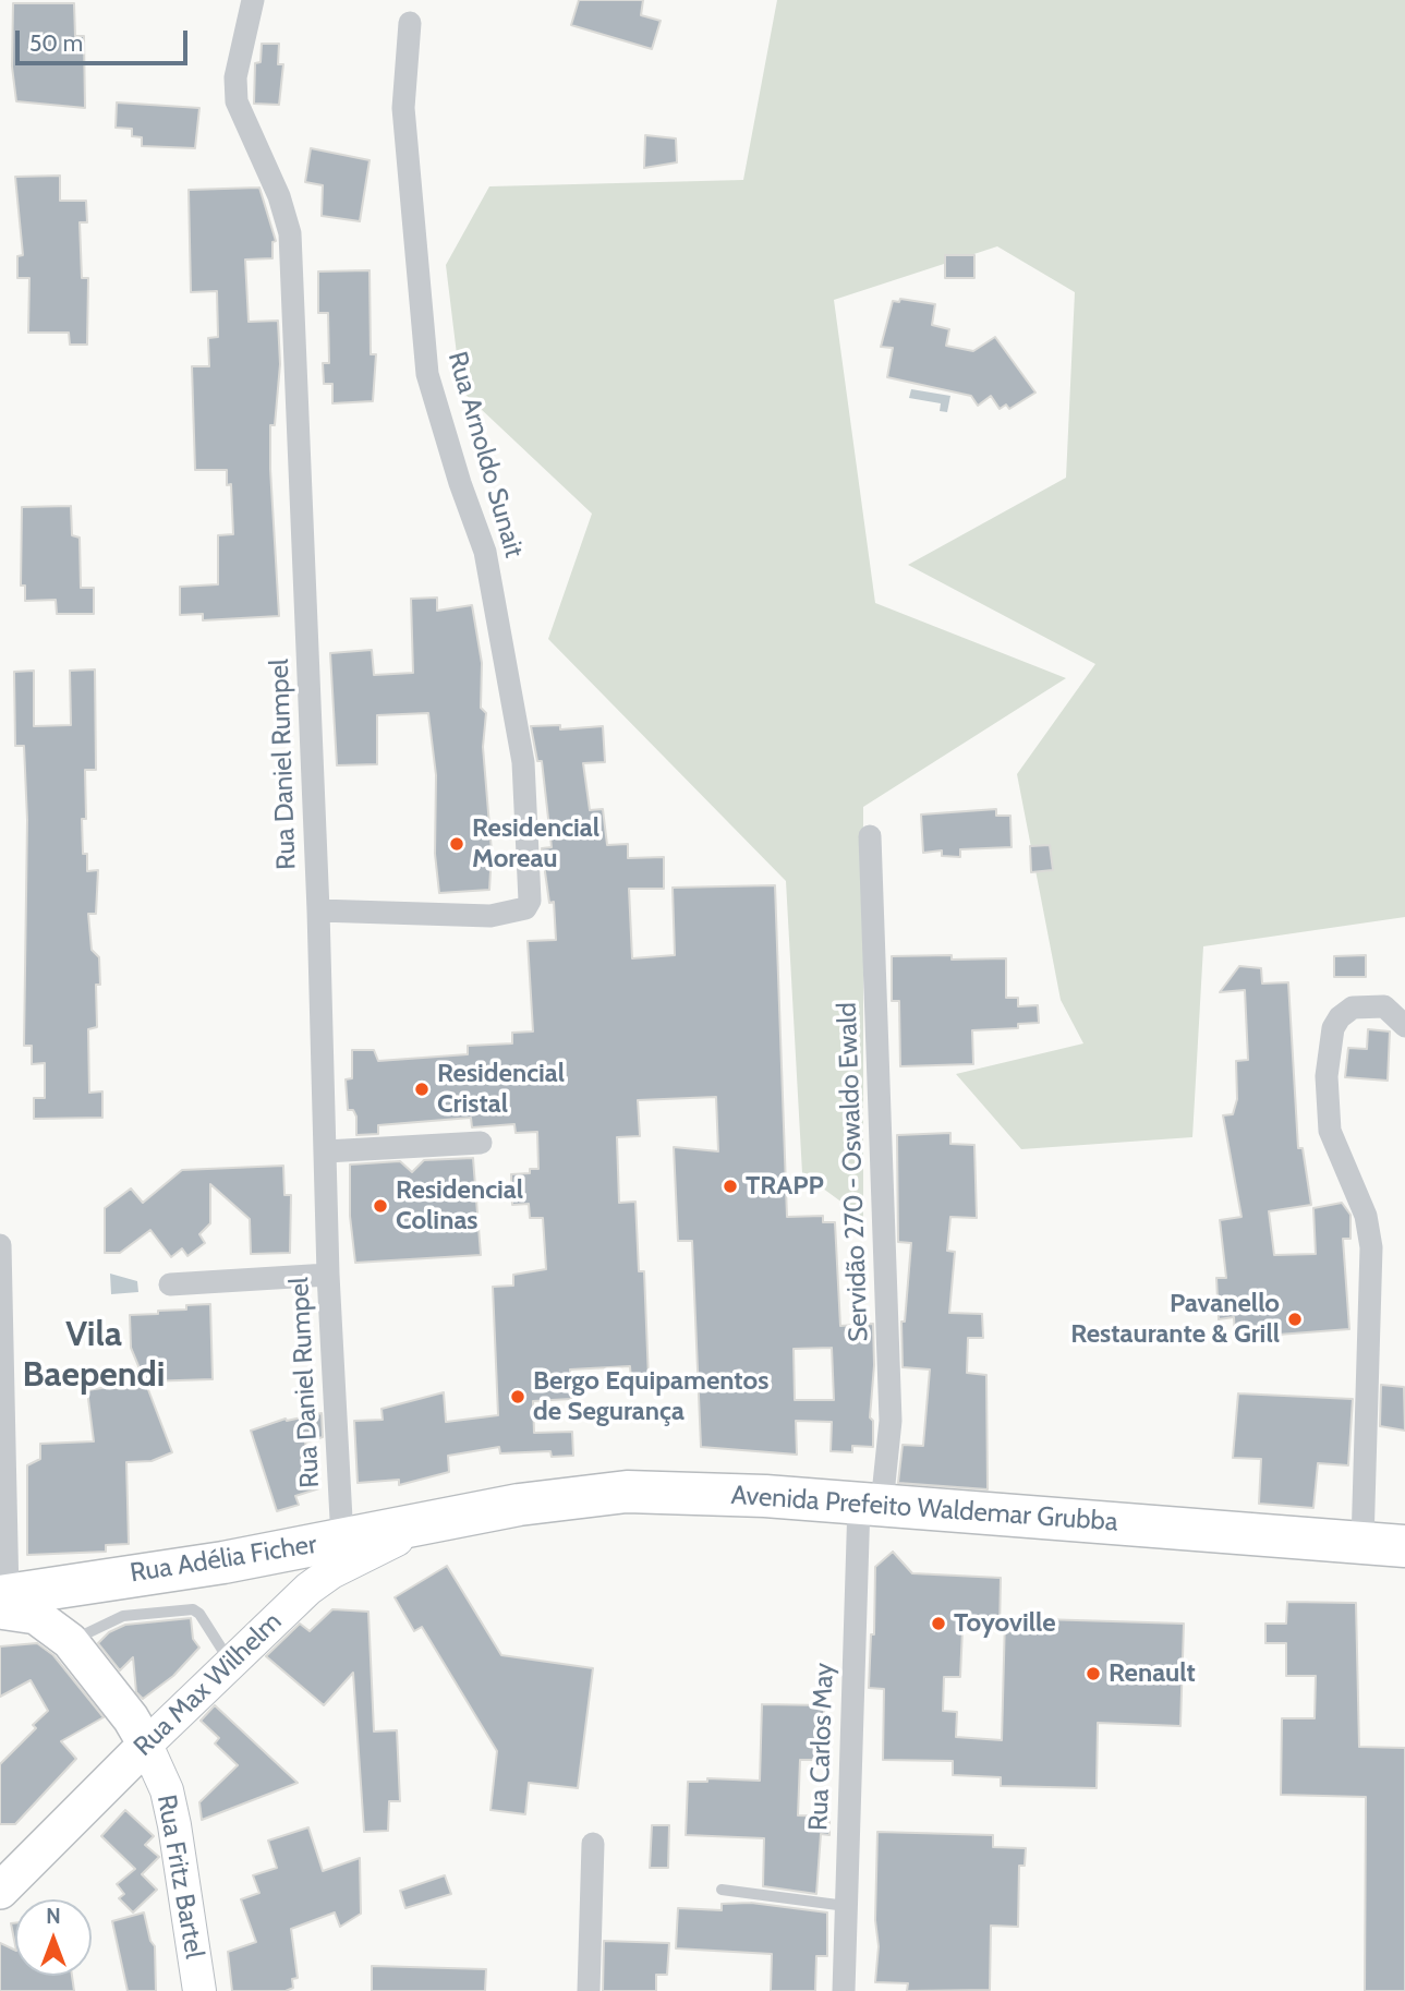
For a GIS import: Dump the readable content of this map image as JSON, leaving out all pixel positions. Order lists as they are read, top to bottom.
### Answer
{
  "streets": {
    "highway": ["Avenida Prefeito Waldemar Grubba", "Rua Adélia Ficher"],
    "main road": ["Rua Max Wilhelm", "Rua Fritz Bartel"],
    "street": [
      "Rua Arnoldo Sunait",
      "Rua Daniel Rumpel",
      "Servidão 270 - Oswaldo Ewald",
      "Rua Carlos May"
    ]
  },
  "crossings": [
    ["Rua Arnoldo Sunait", "Rua Daniel Rumpel"],
    ["Rua Daniel Rumpel", "Rua Adélia Ficher"],
    ["Servidão 270 - Oswaldo Ewald", "Avenida Prefeito Waldemar Grubba"],
    ["Servidão 270 - Oswaldo Ewald", "Rua Carlos May"],
    ["Avenida Prefeito Waldemar Grubba", "Rua Adélia Ficher"],
    ["Avenida Prefeito Waldemar Grubba", "Rua Max Wilhelm"],
    ["Avenida Prefeito Waldemar Grubba", "Rua Carlos May"],
    ["Rua Adélia Ficher", "Rua Max Wilhelm"],
    ["Rua Adélia Ficher", "Rua Fritz Bartel"],
    ["Rua Max Wilhelm", "Rua Fritz Bartel"]
  ],
  "districts": ["Vila Baependi"],
  "places": [
    "Residencial Moreau",
    "Residencial Cristal",
    "TRAPP",
    "Residencial Colinas",
    "Pavanello Restaurante & Grill",
    "Bergo Equipamentos de Segurança",
    "Toyoville",
    "Renault"
  ],
  "scale_bar": "50 m",
  "north": "top"
}
